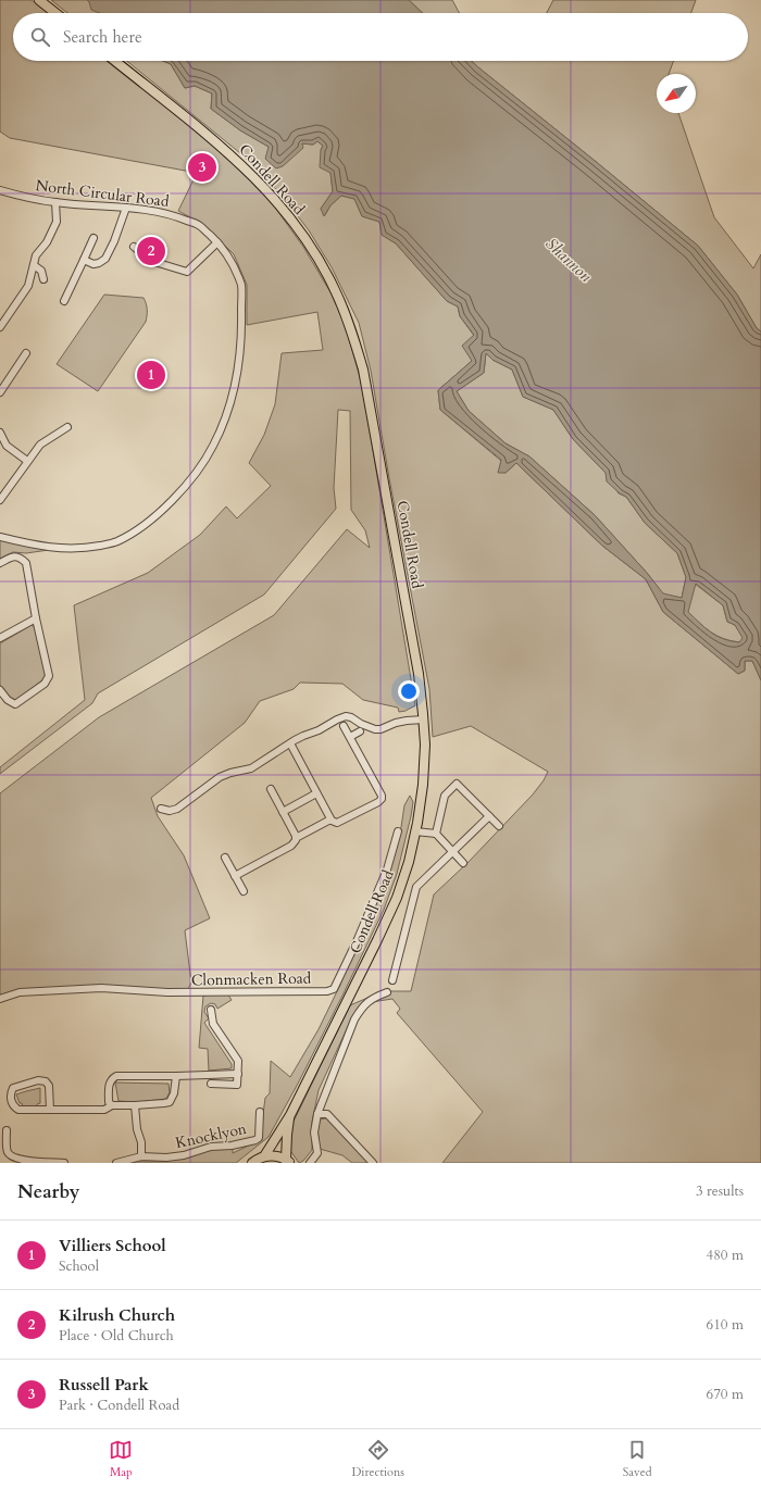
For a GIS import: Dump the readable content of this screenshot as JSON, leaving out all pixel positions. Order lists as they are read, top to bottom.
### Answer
{
  "streets": {
    "main road": ["Condell Road"],
    "street": ["North Circular Road", "Clonmacken Road", "Knocklyon"]
  },
  "water": ["Shannon"],
  "north": "bottom left",
  "page": {
    "search": "Search here",
    "pins": ["3", "2", "1"],
    "heading": ["Nearby", "3 results"],
    "list": [
      {
        "mark": "1",
        "name": "Villiers School",
        "note": "School",
        "value": "480 m"
      },
      {
        "mark": "2",
        "name": "Kilrush Church",
        "note": "Place · Old Church",
        "value": "610 m"
      },
      {
        "mark": "3",
        "name": "Russell Park",
        "note": "Park · Condell Road",
        "value": "670 m"
      }
    ],
    "nav": ["Map", "Directions", "Saved"]
  }
}
